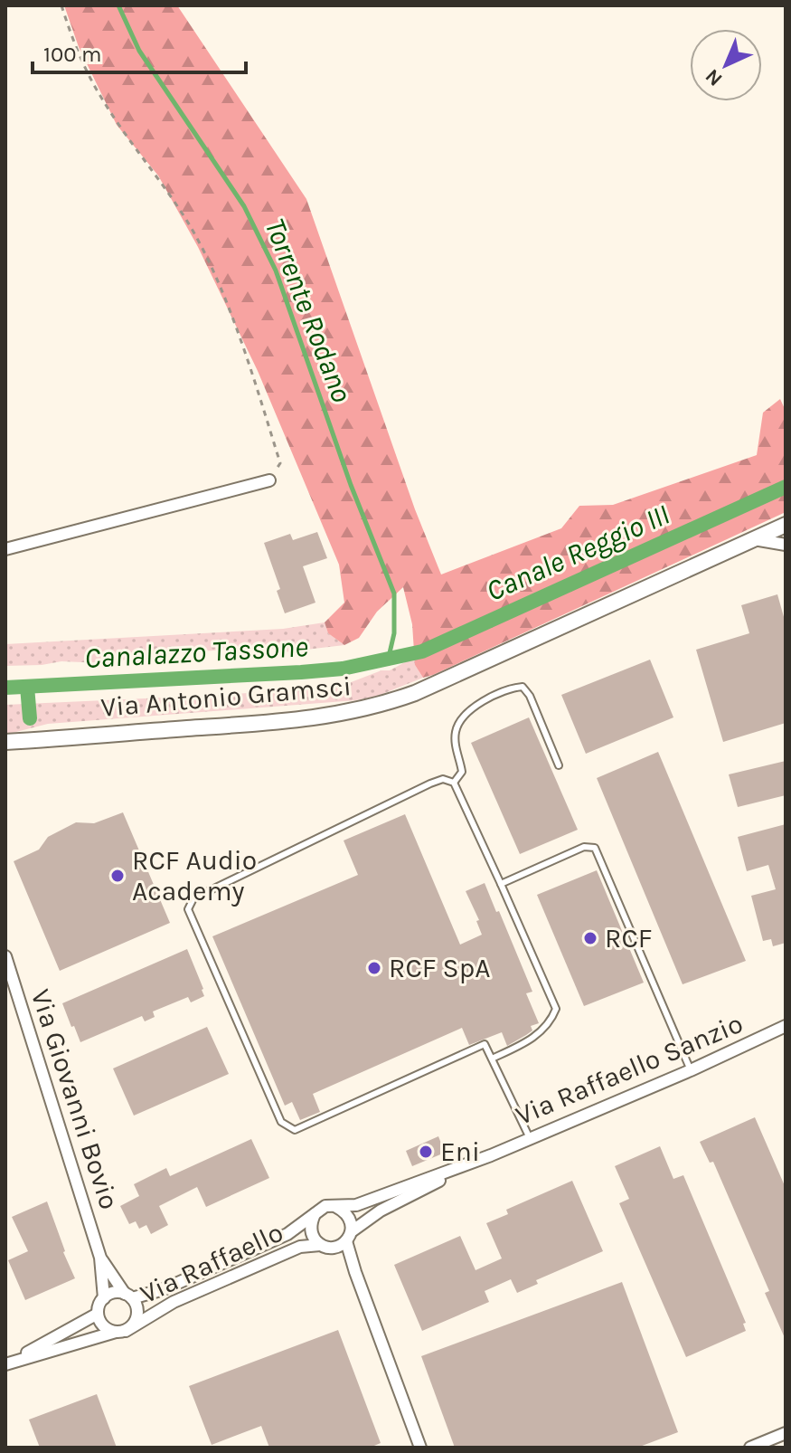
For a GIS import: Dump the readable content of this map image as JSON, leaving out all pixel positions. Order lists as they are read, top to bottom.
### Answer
{
  "streets": {
    "street": [
      "Via Antonio Gramsci",
      "Via Raffaello Sanzio",
      "Via Giovanni Bovio",
      "Via Raffaello"
    ]
  },
  "crossings": [
    ["Via Raffaello Sanzio", "Via Raffaello"],
    ["Via Giovanni Bovio", "Via Raffaello"]
  ],
  "water": ["Torrente Rodano", "Canale Reggio III", "Canalazzo Tassone"],
  "places": [
    "RCF Audio Academy",
    "RCF",
    "RCF SpA",
    "Eni"
  ],
  "scale_bar": "100 m",
  "north": "bottom left"
}
